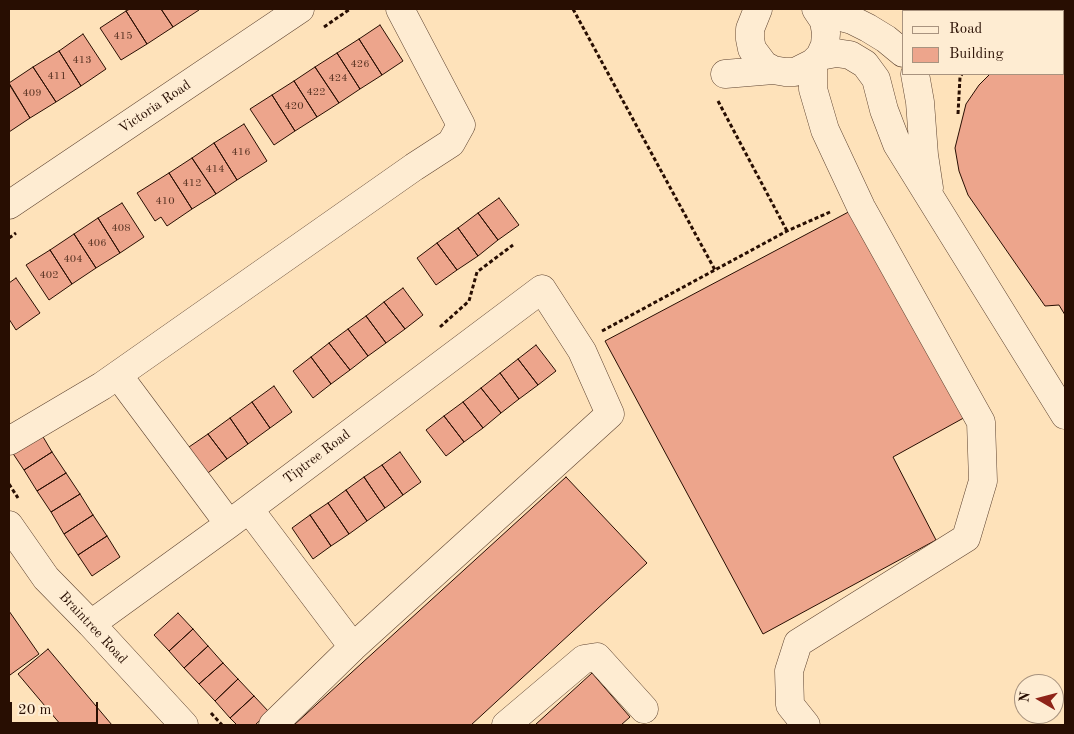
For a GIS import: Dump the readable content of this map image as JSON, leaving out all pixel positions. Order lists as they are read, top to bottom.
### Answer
{
  "streets": {
    "street": ["Victoria Road", "Tiptree Road", "Braintree Road"]
  },
  "crossings": [
    ["Tiptree Road", "Braintree Road"]
  ],
  "house_numbers": [
    "415",
    "413",
    "426",
    "411",
    "424",
    "422",
    "409",
    "420",
    "416",
    "414",
    "412",
    "410",
    "408",
    "406",
    "404",
    "402"
  ],
  "legend": ["Road", "Building"],
  "scale_bar": "20 m",
  "north": "left"
}
